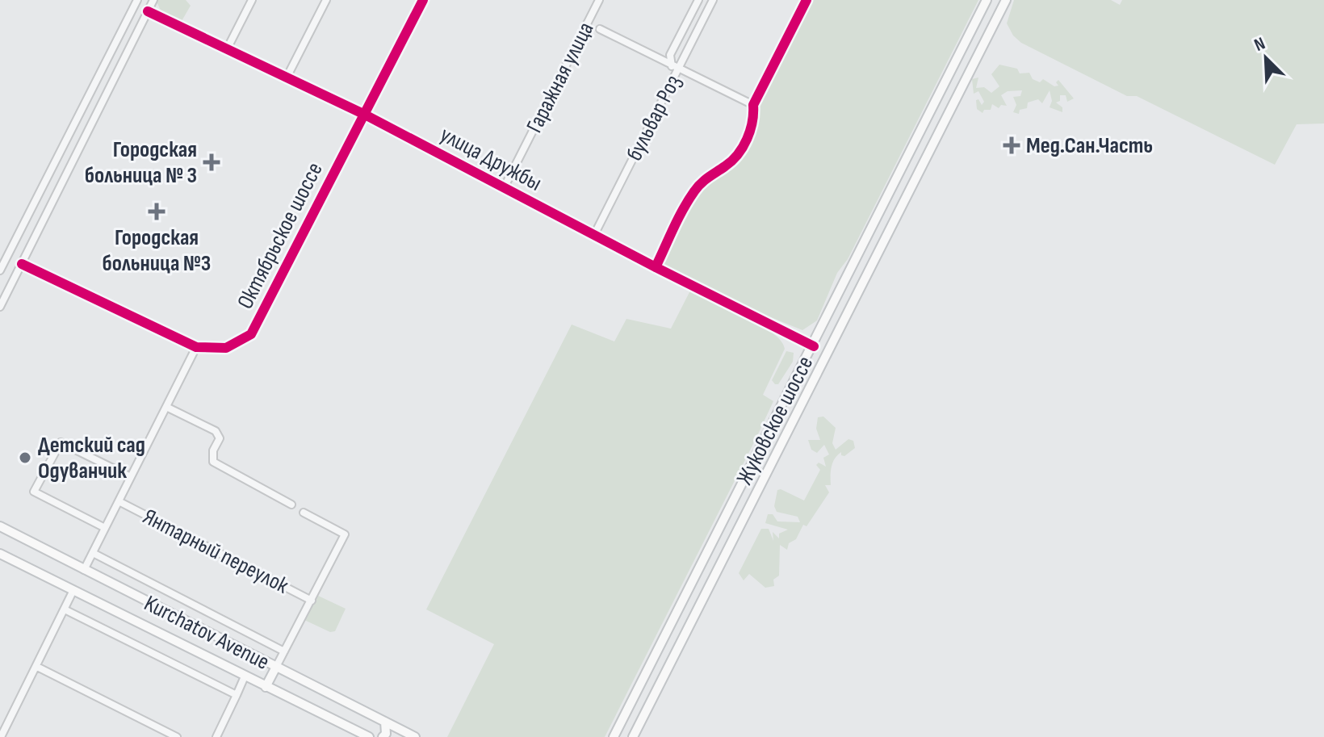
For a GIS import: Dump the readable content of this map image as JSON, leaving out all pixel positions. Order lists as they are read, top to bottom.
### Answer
{
  "streets": {
    "main road": ["Жуковское шоссе", "Kurchatov Avenue"],
    "street": [
      "Гаражная улица",
      "бульвар Роз",
      "улица Дружбы",
      "Октябрьское шоссе",
      "Янтарный переулок"
    ]
  },
  "crossings": [
    ["Гаражная улица", "улица Дружбы"],
    ["бульвар Роз", "улица Дружбы"],
    ["улица Дружбы", "Октябрьское шоссе"],
    ["улица Дружбы", "Жуковское шоссе"]
  ],
  "places": {
    "health": ["Мед.Сан.Часть", "Городская больница № 3", "Городская больница №3"],
    "other": ["Детский сад Одуванчик"]
  },
  "north": "top left"
}
